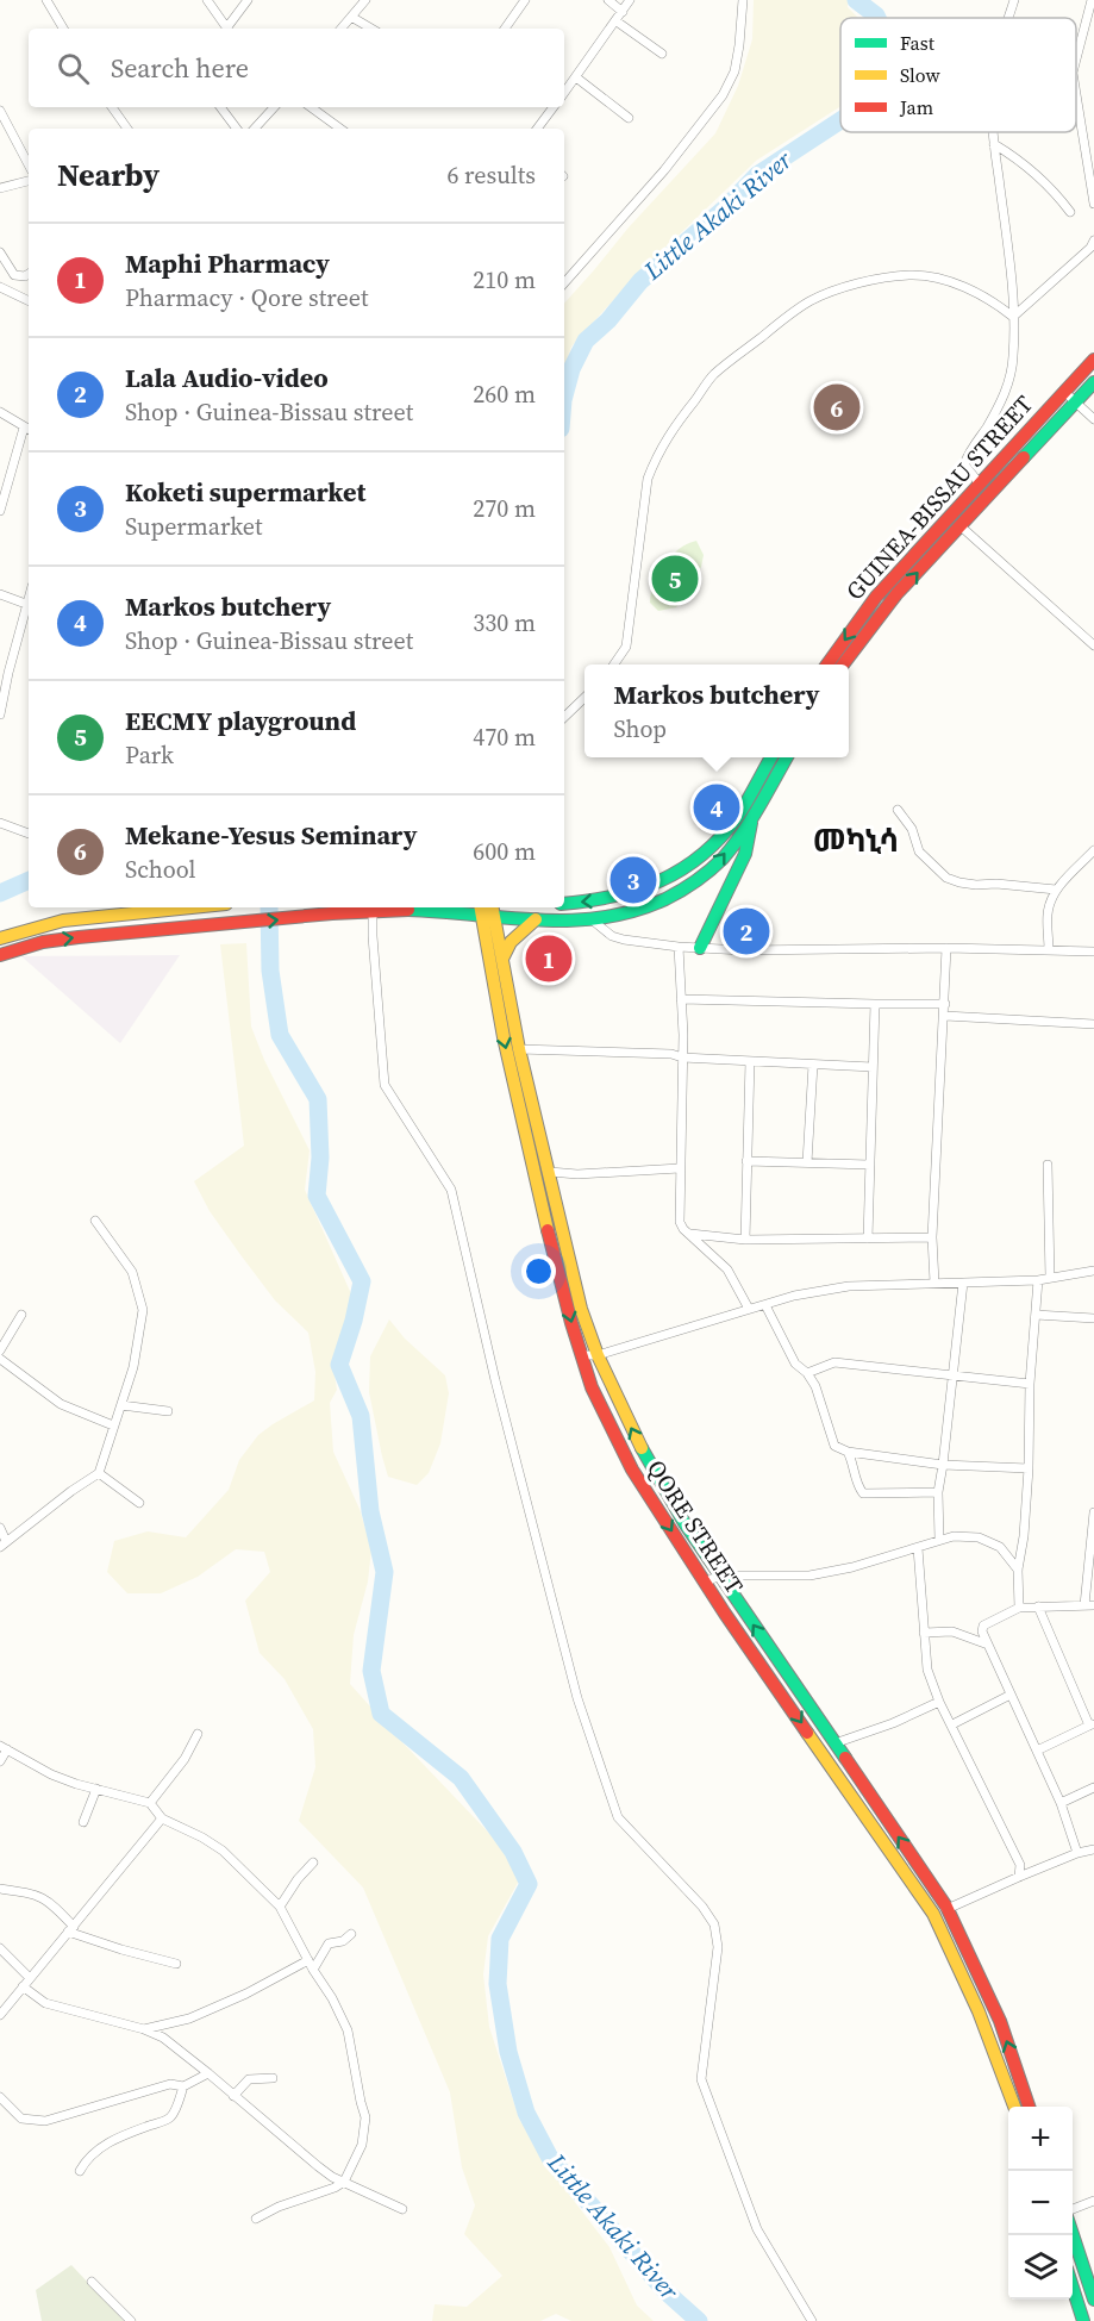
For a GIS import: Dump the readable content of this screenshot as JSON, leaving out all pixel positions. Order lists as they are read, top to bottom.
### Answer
{
  "streets": {
    "main road": ["GUINEA-BISSAU STREET", "QORE STREET"]
  },
  "districts": ["መካኒሳ"],
  "water": ["Little Akaki River"],
  "legend": ["Fast", "Slow", "Jam"],
  "page": {
    "search": "Search here",
    "heading": ["Nearby", "6 results"],
    "list": [
      {
        "mark": "1",
        "name": "Maphi Pharmacy",
        "note": "Pharmacy · Qore street",
        "value": "210 m"
      },
      {
        "mark": "2",
        "name": "Lala Audio-video",
        "note": "Shop · Guinea-Bissau street",
        "value": "260 m"
      },
      {
        "mark": "3",
        "name": "Koketi supermarket",
        "note": "Supermarket",
        "value": "270 m"
      },
      {
        "mark": "4",
        "name": "Markos butchery",
        "note": "Shop · Guinea-Bissau street",
        "value": "330 m"
      },
      {
        "mark": "5",
        "name": "EECMY playground",
        "note": "Park",
        "value": "470 m"
      },
      {
        "mark": "6",
        "name": "Mekane-Yesus Seminary",
        "note": "School",
        "value": "600 m"
      }
    ],
    "pins": [
      "6",
      "5",
      "4",
      "3",
      "2",
      "1"
    ],
    "popup": ["Markos butchery", "Shop"],
    "map_buttons": ["+", "−"]
  }
}
